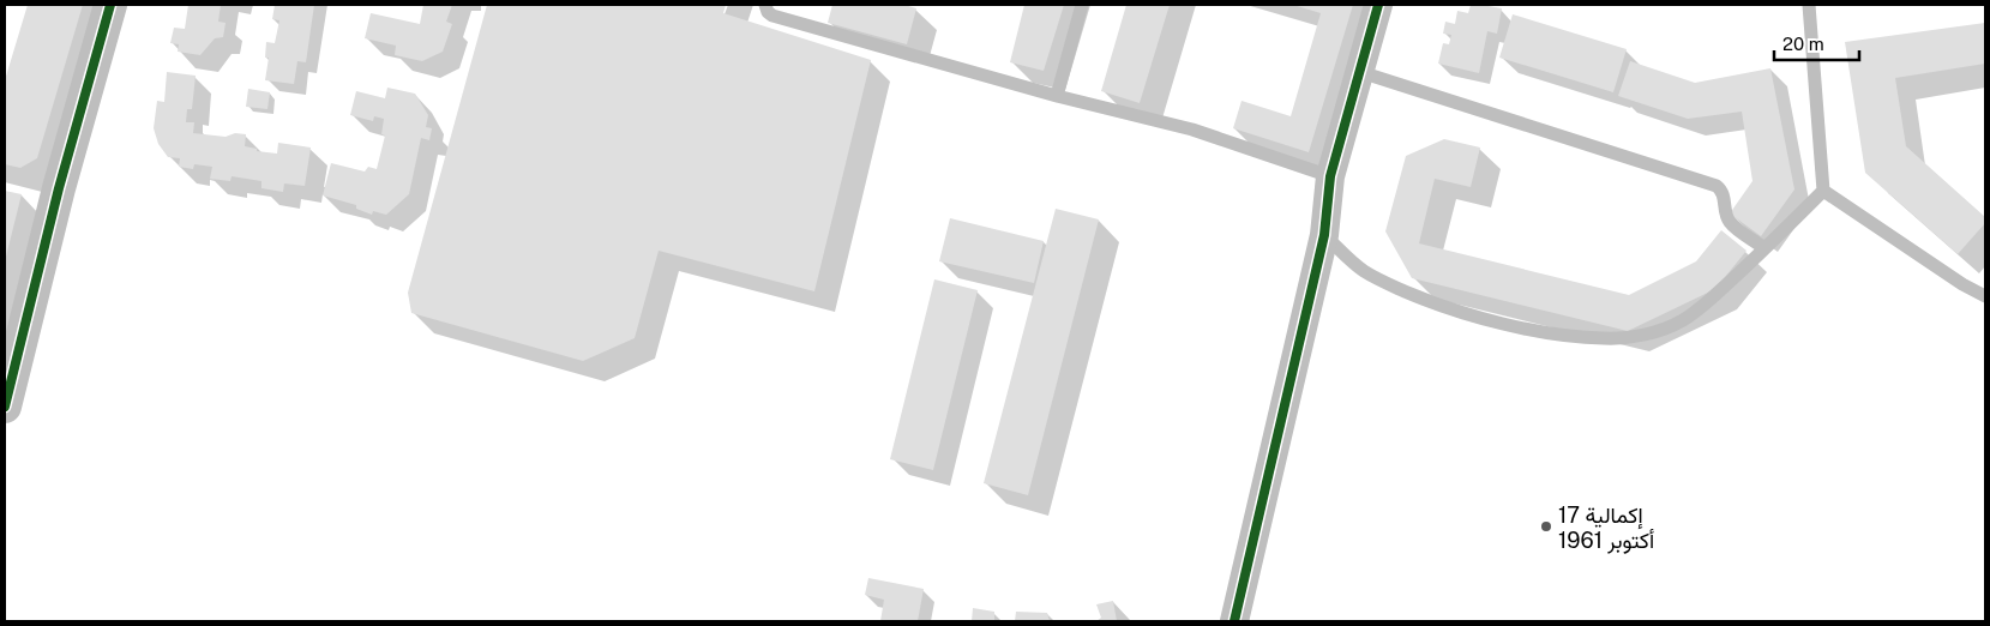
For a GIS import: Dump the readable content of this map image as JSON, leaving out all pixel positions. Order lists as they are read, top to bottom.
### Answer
{
  "places": ["إكمالية 17 أكتوبر 1961"],
  "scale_bar": "20 m"
}
